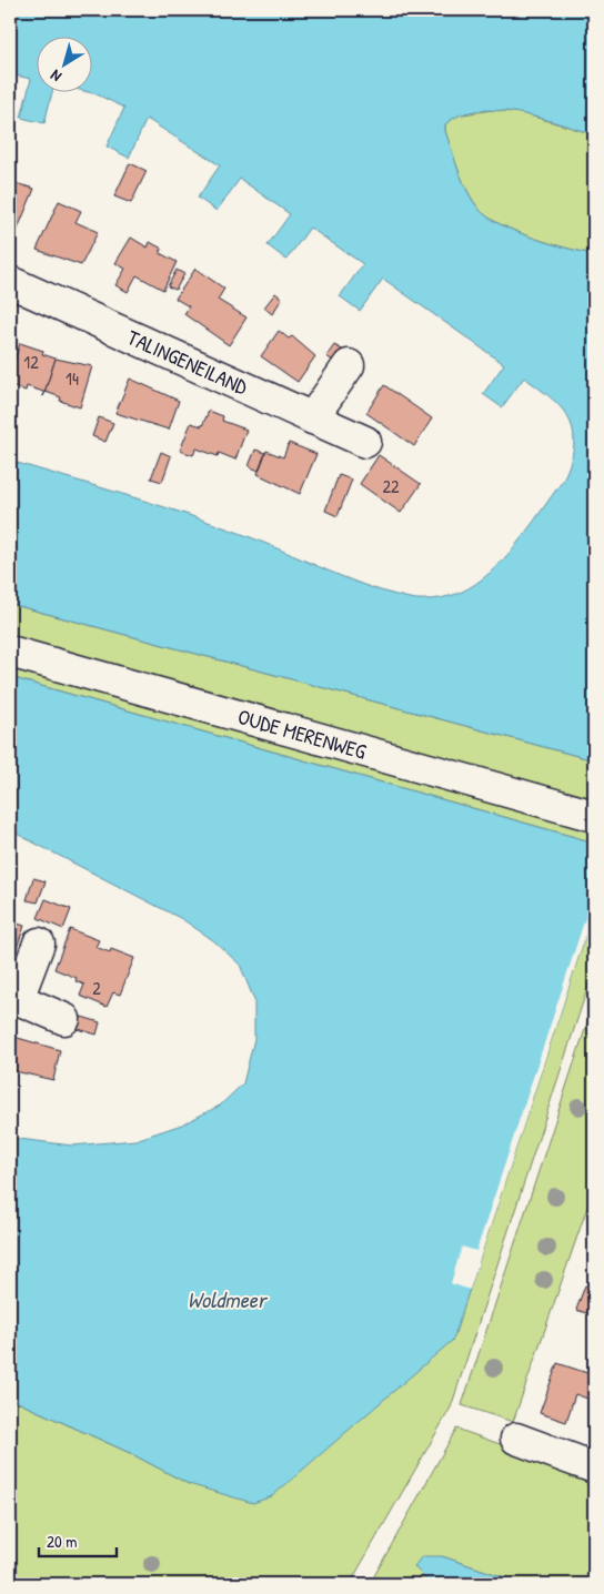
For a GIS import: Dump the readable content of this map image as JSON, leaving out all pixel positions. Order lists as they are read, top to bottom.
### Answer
{
  "streets": {
    "street": ["TALINGENEILAND", "OUDE MERENWEG"]
  },
  "water": ["Woldmeer"],
  "house_numbers": [
    "12",
    "14",
    "22",
    "2"
  ],
  "scale_bar": "20 m",
  "north": "bottom left"
}
